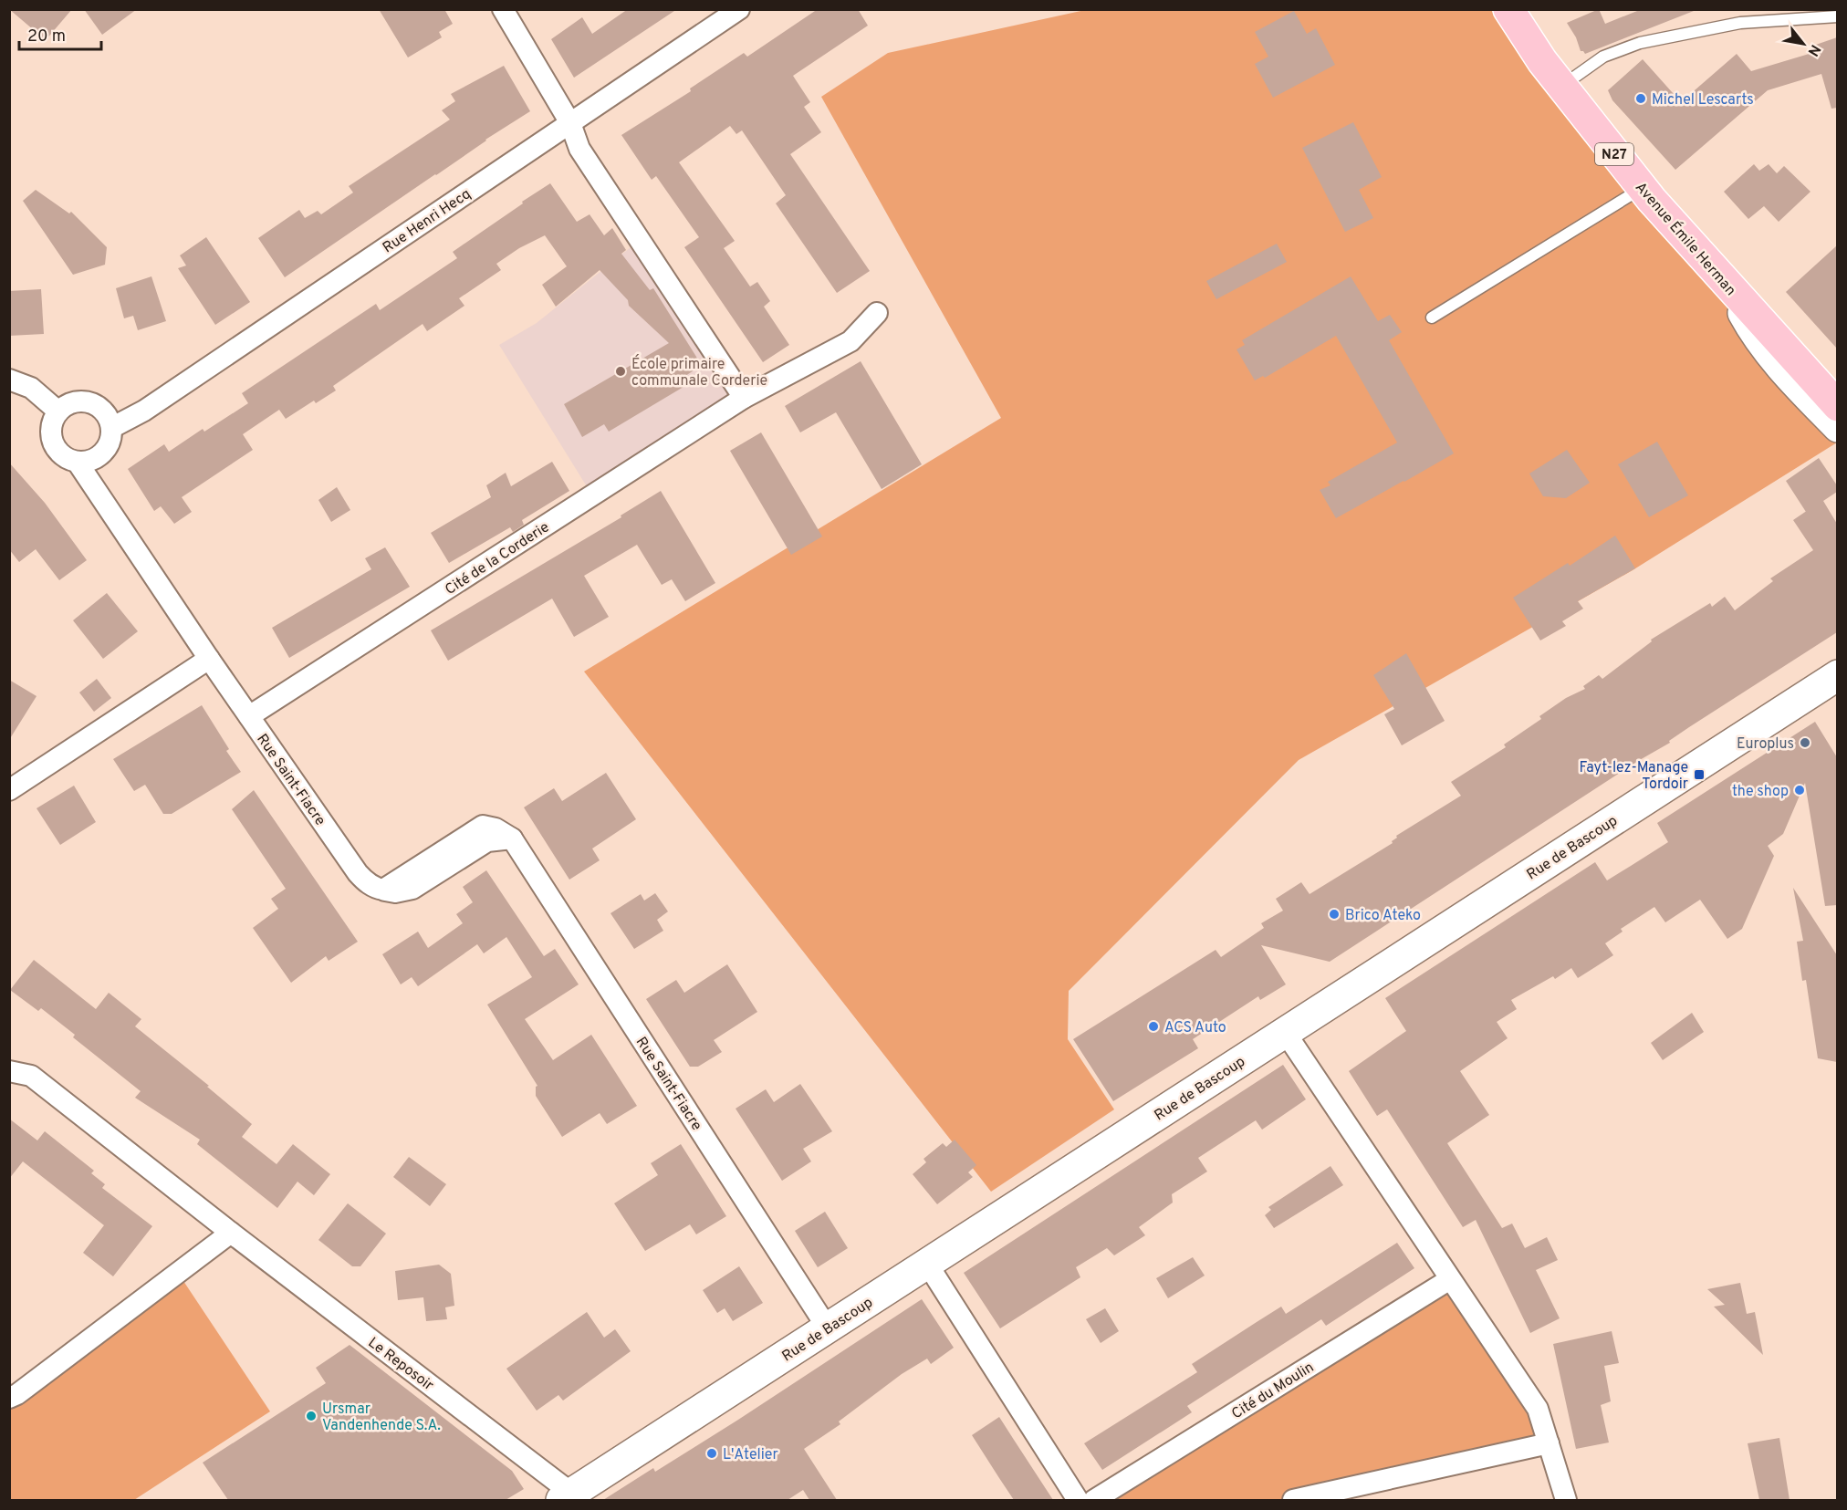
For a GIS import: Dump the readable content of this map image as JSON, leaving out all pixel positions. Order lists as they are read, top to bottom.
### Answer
{
  "streets": {
    "main road": ["N27", "Avenue Émile Herman", "Rue de Bascoup"],
    "street": [
      "Rue Henri Hecq",
      "Cité de la Corderie",
      "Rue Saint-Fiacre",
      "Le Reposoir",
      "Cité du Moulin"
    ]
  },
  "crossings": [
    ["Rue Henri Hecq", "Rue Saint-Fiacre"],
    ["Cité de la Corderie", "Rue Saint-Fiacre"],
    ["Rue Saint-Fiacre", "Rue de Bascoup"],
    ["Rue de Bascoup", "Le Reposoir"]
  ],
  "places": {
    "other": [
      "Michel Lescarts",
      "École primaire communale Corderie",
      "Europlus",
      "the shop",
      "Brico Ateko",
      "ACS Auto",
      "Ursmar Vandenhende S.A.",
      "L'Atelier"
    ],
    "transit": ["Fayt-lez-Manage Tordoir"]
  },
  "scale_bar": "20 m",
  "north": "bottom right"
}
